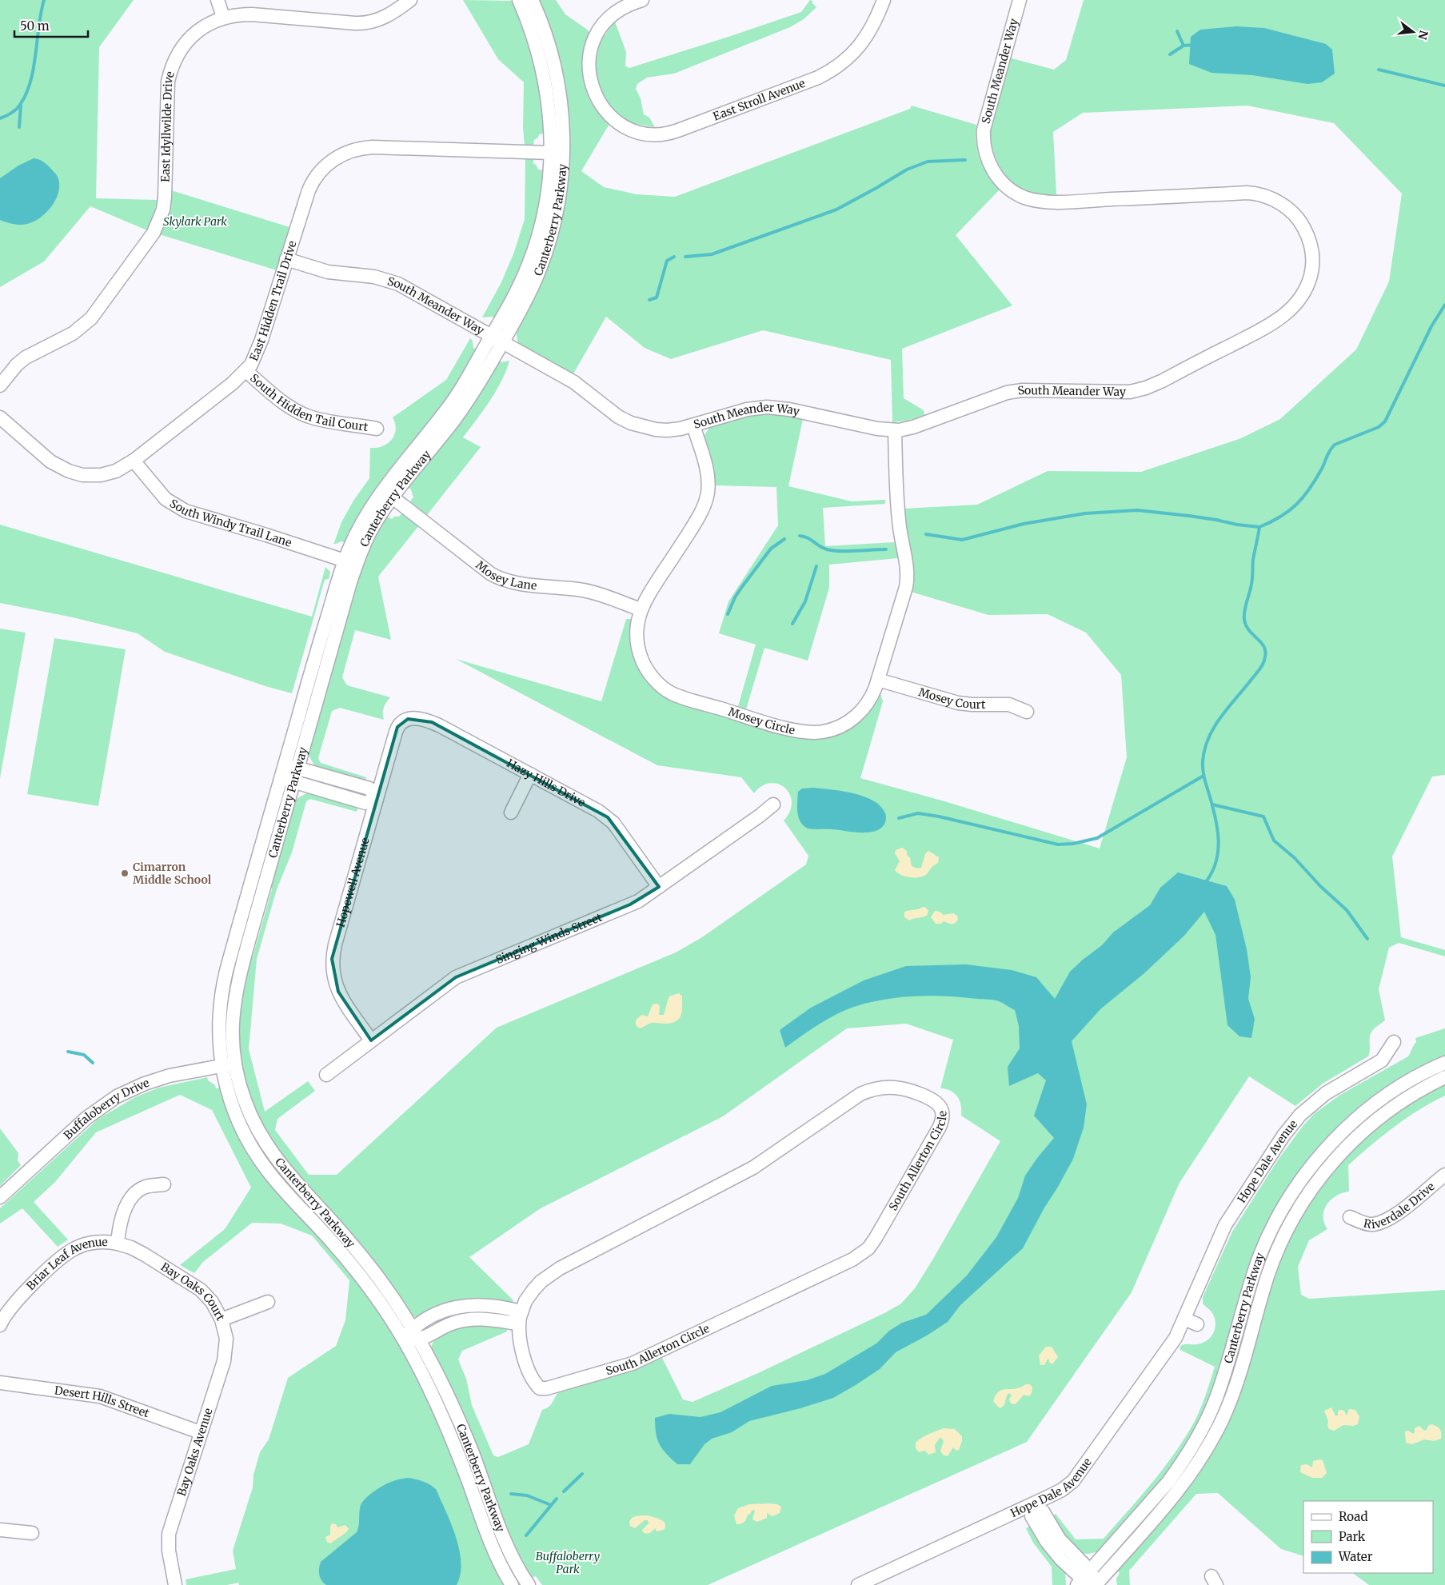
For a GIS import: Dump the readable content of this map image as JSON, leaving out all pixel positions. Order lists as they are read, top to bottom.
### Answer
{
  "streets": {
    "street": [
      "South Meander Way",
      "East Stroll Avenue",
      "East Idyllwilde Drive",
      "Canterberry Parkway",
      "East Hidden Trail Drive",
      "South Hidden Tail Court",
      "South Windy Trail Lane",
      "Mosey Lane",
      "Mosey Court",
      "Mosey Circle",
      "Hazy Hills Drive",
      "Hopewell Avenue",
      "Singing Winds Street",
      "Buffaloberry Drive",
      "South Allerton Circle",
      "Hope Dale Avenue",
      "Riverdale Drive",
      "Briar Leaf Avenue",
      "Bay Oaks Court",
      "Desert Hills Street",
      "Bay Oaks Avenue"
    ]
  },
  "crossings": [
    ["South Meander Way", "Canterberry Parkway"],
    ["South Meander Way", "East Hidden Trail Drive"],
    ["South Meander Way", "Mosey Circle"],
    ["Canterberry Parkway", "East Hidden Trail Drive"],
    ["Canterberry Parkway", "South Windy Trail Lane"],
    ["Canterberry Parkway", "Mosey Lane"],
    ["Canterberry Parkway", "Buffaloberry Drive"],
    ["East Hidden Trail Drive", "South Hidden Tail Court"],
    ["East Hidden Trail Drive", "South Windy Trail Lane"],
    ["Mosey Lane", "Mosey Circle"],
    ["Mosey Court", "Mosey Circle"],
    ["Hazy Hills Drive", "Hopewell Avenue"],
    ["Hazy Hills Drive", "Singing Winds Street"],
    ["Hopewell Avenue", "Singing Winds Street"],
    ["Briar Leaf Avenue", "Bay Oaks Court"],
    ["Bay Oaks Court", "Bay Oaks Avenue"],
    ["Desert Hills Street", "Bay Oaks Avenue"]
  ],
  "parks": ["Skylark Park", "Buffaloberry Park"],
  "places": ["Cimarron Middle School"],
  "legend": ["Road", "Park", "Water"],
  "scale_bar": "50 m",
  "north": "right"
}
